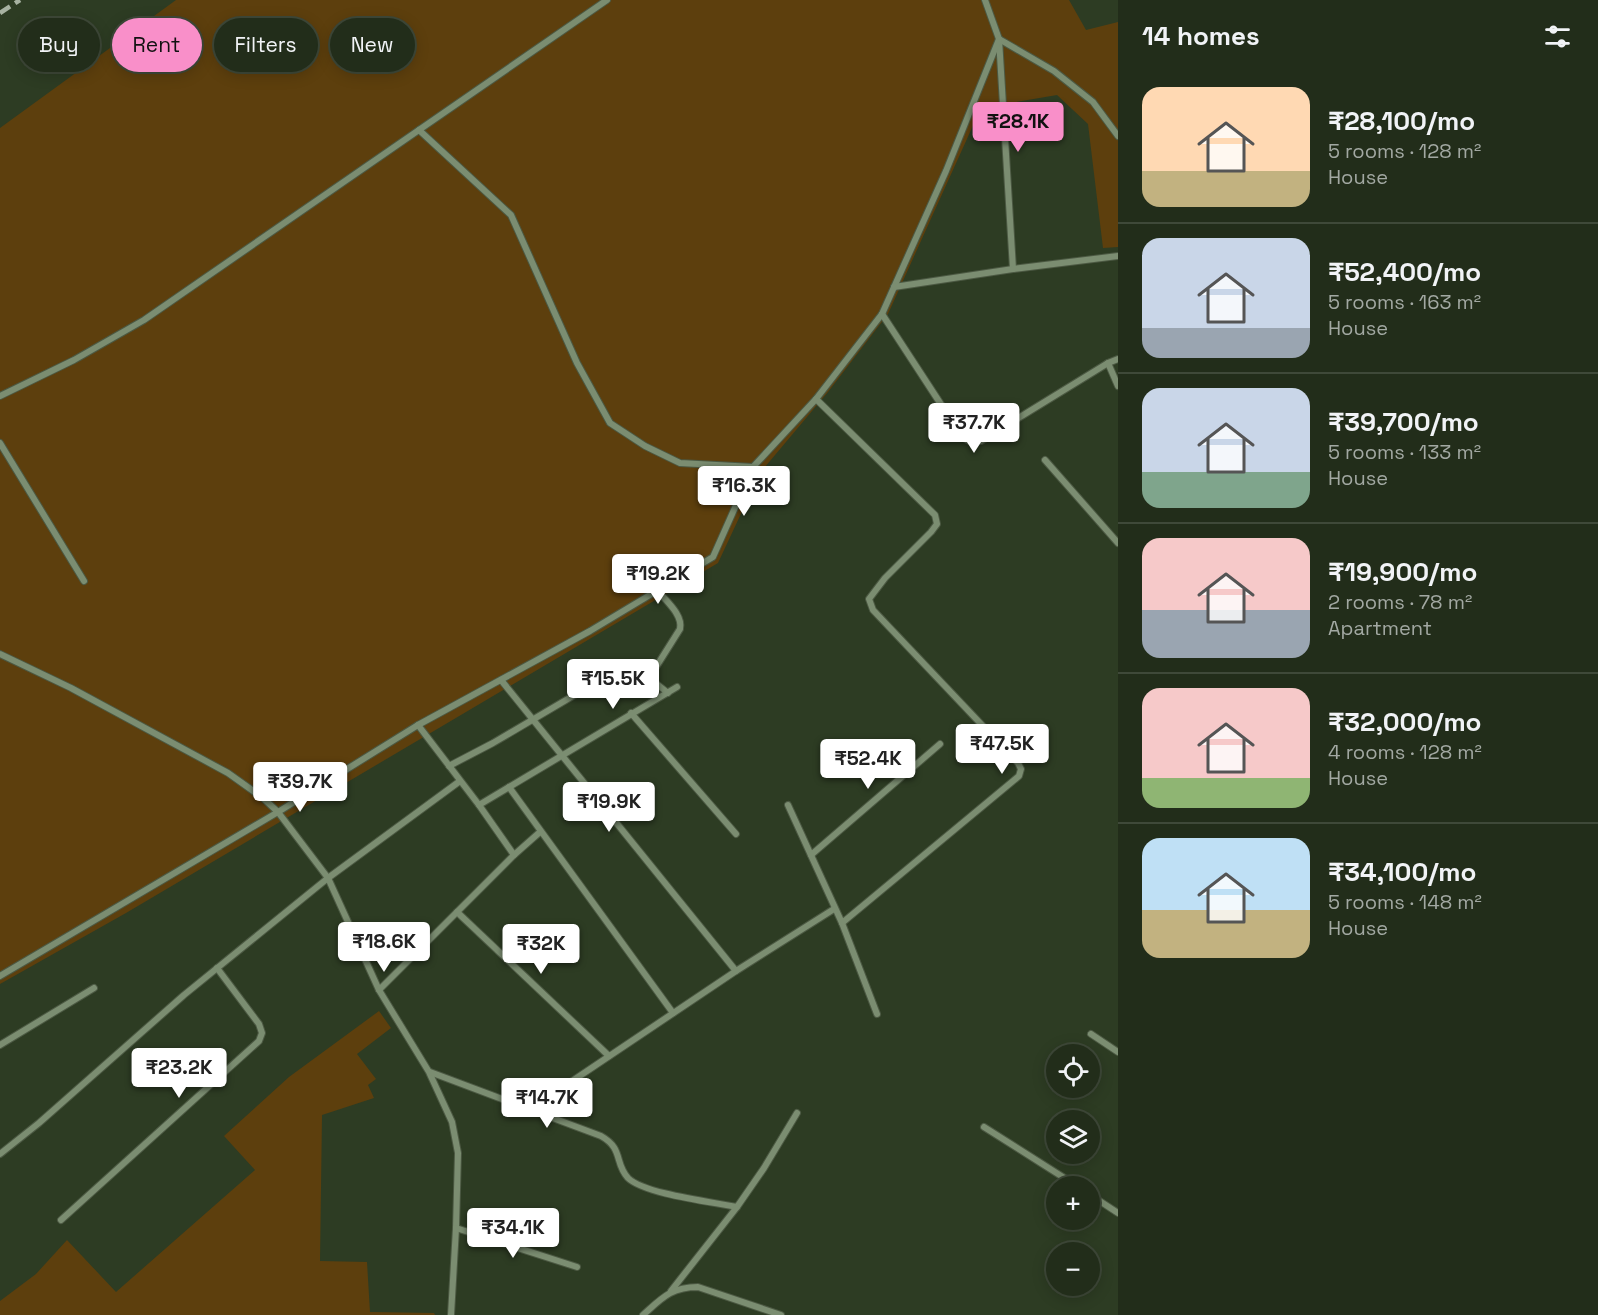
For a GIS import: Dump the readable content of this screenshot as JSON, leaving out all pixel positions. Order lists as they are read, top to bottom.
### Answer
{
  "page": {
    "heading": "14 homes",
    "chip": [
      "Buy",
      "Rent",
      "Filters",
      "New"
    ],
    "list": [
      {
        "name": "₹28,100/mo",
        "note": "5 rooms · 128 m² · House"
      },
      {
        "name": "₹52,400/mo",
        "note": "5 rooms · 163 m² · House"
      },
      {
        "name": "₹39,700/mo",
        "note": "5 rooms · 133 m² · House"
      },
      {
        "name": "₹19,900/mo",
        "note": "2 rooms · 78 m² · Apartment"
      },
      {
        "name": "₹32,000/mo",
        "note": "4 rooms · 128 m² · House"
      },
      {
        "name": "₹34,100/mo",
        "note": "5 rooms · 148 m² · House"
      }
    ],
    "price": [
      "₹28.1K",
      "₹37.7K",
      "₹16.3K",
      "₹19.2K",
      "₹15.5K",
      "₹47.5K",
      "₹52.4K",
      "₹39.7K",
      "₹19.9K",
      "₹18.6K",
      "₹32K",
      "₹23.2K",
      "₹14.7K",
      "₹34.1K"
    ],
    "map_buttons": ["+", "−"]
  }
}
